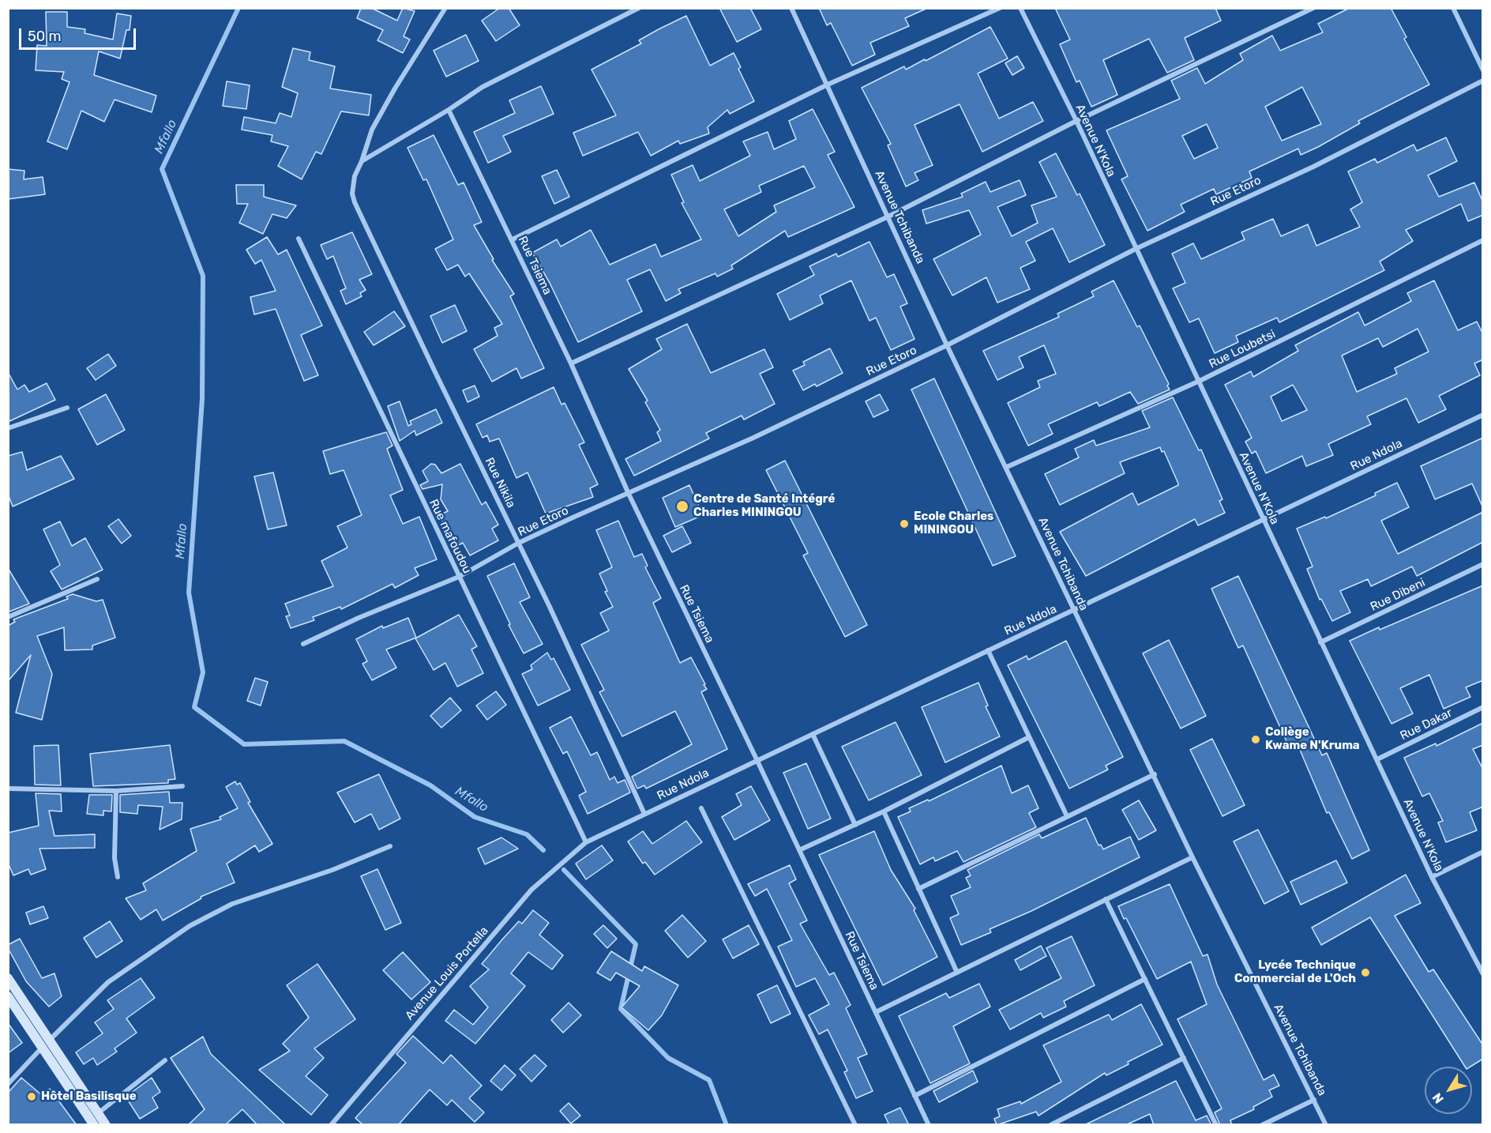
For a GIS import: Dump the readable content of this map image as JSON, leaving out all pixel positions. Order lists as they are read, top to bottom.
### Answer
{
  "streets": {
    "street": [
      "Avenue N'Kola",
      "Rue Etoro",
      "Avenue Tchibanda",
      "Rue Tsiema",
      "Rue Loubetsi",
      "Rue Ndola",
      "Rue Nikila",
      "Rue mafoudou",
      "Rue Dibeni",
      "Rue Dakar",
      "Avenue Louis Portella"
    ]
  },
  "crossings": [
    ["Avenue N'Kola", "Rue Etoro"],
    ["Avenue N'Kola", "Rue Loubetsi"],
    ["Avenue N'Kola", "Rue Ndola"],
    ["Avenue N'Kola", "Rue Dibeni"],
    ["Avenue N'Kola", "Rue Dakar"],
    ["Rue Etoro", "Avenue Tchibanda"],
    ["Rue Etoro", "Rue Tsiema"],
    ["Rue Etoro", "Rue Nikila"],
    ["Rue Etoro", "Rue mafoudou"],
    ["Avenue Tchibanda", "Rue Loubetsi"],
    ["Avenue Tchibanda", "Rue Ndola"],
    ["Rue Tsiema", "Rue Ndola"],
    ["Rue Ndola", "Rue Nikila"],
    ["Rue Ndola", "Rue mafoudou"],
    ["Rue Ndola", "Avenue Louis Portella"],
    ["Rue mafoudou", "Avenue Louis Portella"]
  ],
  "water": ["Mfallo"],
  "places": [
    "Centre de Santé Intégré Charles MININGOU",
    "Ecole Charles MININGOU",
    "Collège Kwame N'Kruma",
    "Lycée Technique Commercial de L'Och",
    "Hôtel Basilisque"
  ],
  "scale_bar": "50 m",
  "north": "bottom left"
}
